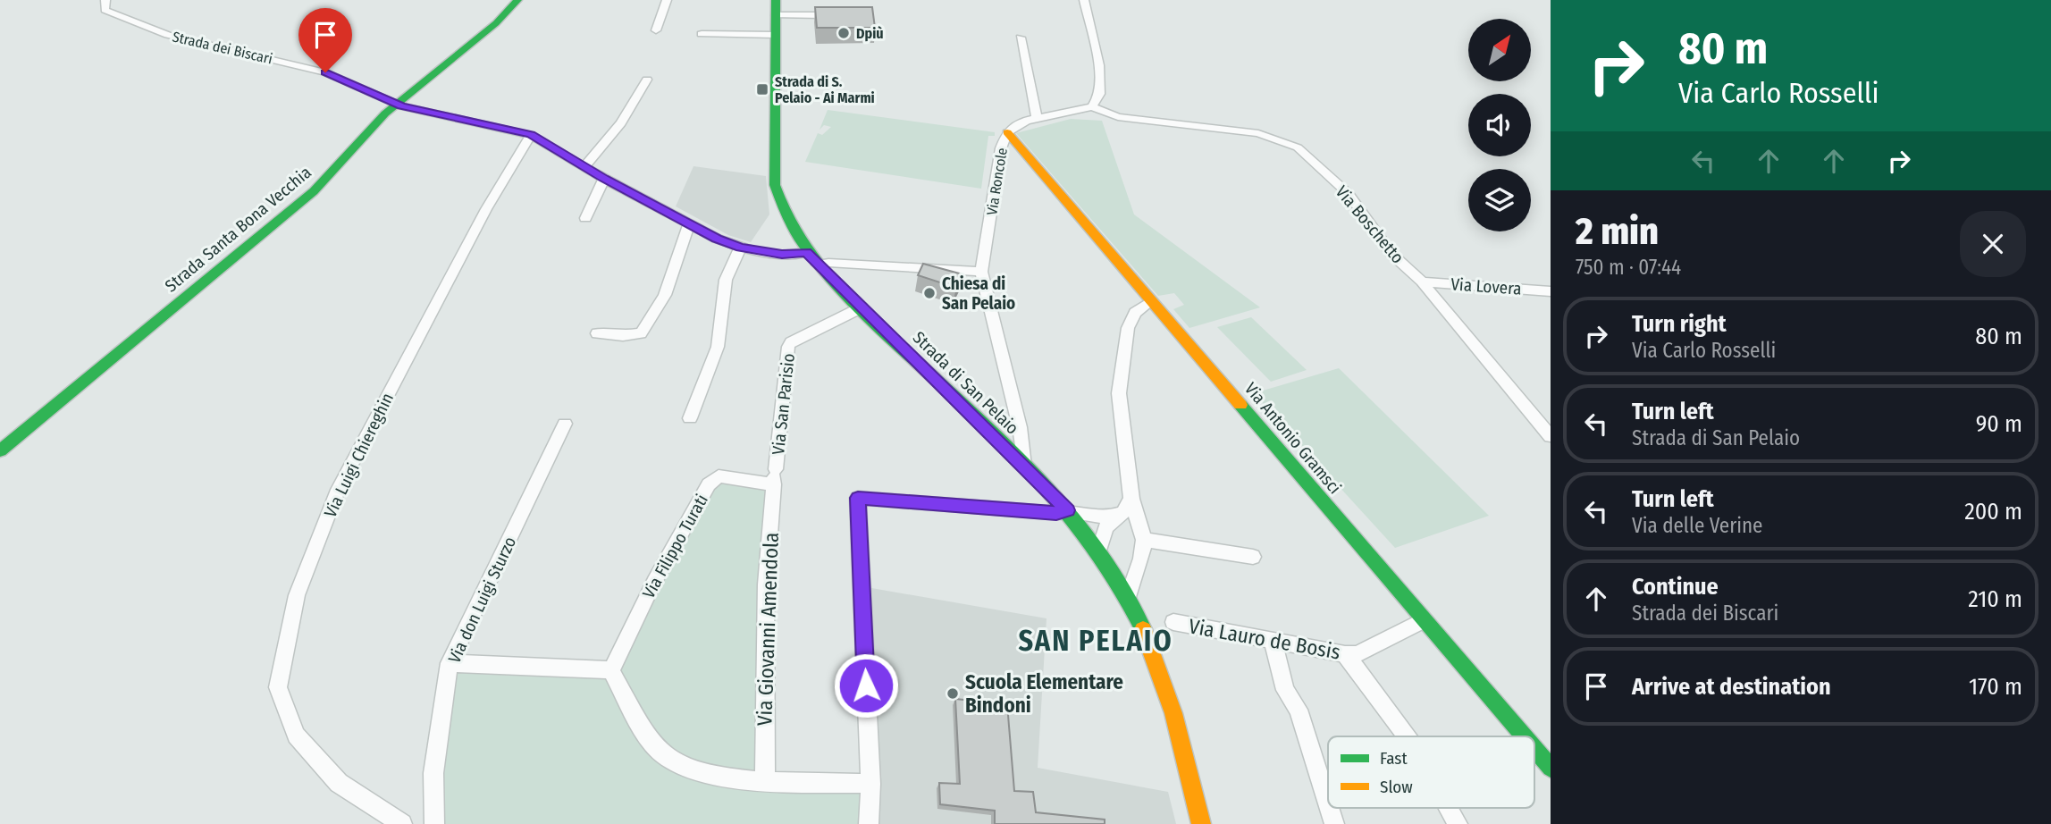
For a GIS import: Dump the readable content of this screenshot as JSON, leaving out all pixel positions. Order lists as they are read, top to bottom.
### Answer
{
  "streets": {
    "street": [
      "Strada dei Biscari",
      "Via Roncole",
      "Via Boschetto",
      "Strada Santa Bona Vecchia",
      "Via Lovera",
      "Strada di San Pelaio",
      "Via San Parisio",
      "Via Antonio Gramsci",
      "Via Luigi Chiereghin",
      "Via Filippo Turati",
      "Via don Luigi Sturzo",
      "Via Giovanni Amendola",
      "Via Lauro de Bosis"
    ]
  },
  "crossings": [
    ["Strada dei Biscari", "Strada Santa Bona Vecchia"],
    ["Strada dei Biscari", "Strada di San Pelaio"],
    ["Strada dei Biscari", "Via Luigi Chiereghin"],
    ["Via Roncole", "Via Boschetto"],
    ["Via Roncole", "Strada di San Pelaio"],
    ["Via Roncole", "Via Antonio Gramsci"],
    ["Via Boschetto", "Via Lovera"],
    ["Strada di San Pelaio", "Via San Parisio"],
    ["Via San Parisio", "Via Filippo Turati"],
    ["Via San Parisio", "Via Giovanni Amendola"],
    ["Via Antonio Gramsci", "Via Lauro de Bosis"],
    ["Via Filippo Turati", "Via Giovanni Amendola"]
  ],
  "districts": ["SAN PELAIO"],
  "places": {
    "other": ["Dpiù", "Chiesa di San Pelaio", "Scuola Elementare Bindoni"],
    "transit": ["Strada di S. Pelaio - Ai Marmi"]
  },
  "legend": ["Fast", "Slow"],
  "north": "top right",
  "page": {
    "turn": ["80 m", "Via Carlo Rosselli"],
    "heading": ["2 min", "750 m · 07:44"],
    "list": [
      {
        "name": "Turn right",
        "note": "Via Carlo Rosselli",
        "value": "80 m"
      },
      {
        "name": "Turn left",
        "note": "Strada di San Pelaio",
        "value": "90 m"
      },
      {
        "name": "Turn left",
        "note": "Via delle Verine",
        "value": "200 m"
      },
      {
        "name": "Continue",
        "note": "Strada dei Biscari",
        "value": "210 m"
      },
      {
        "name": "Arrive at destination",
        "value": "170 m"
      }
    ]
  }
}
